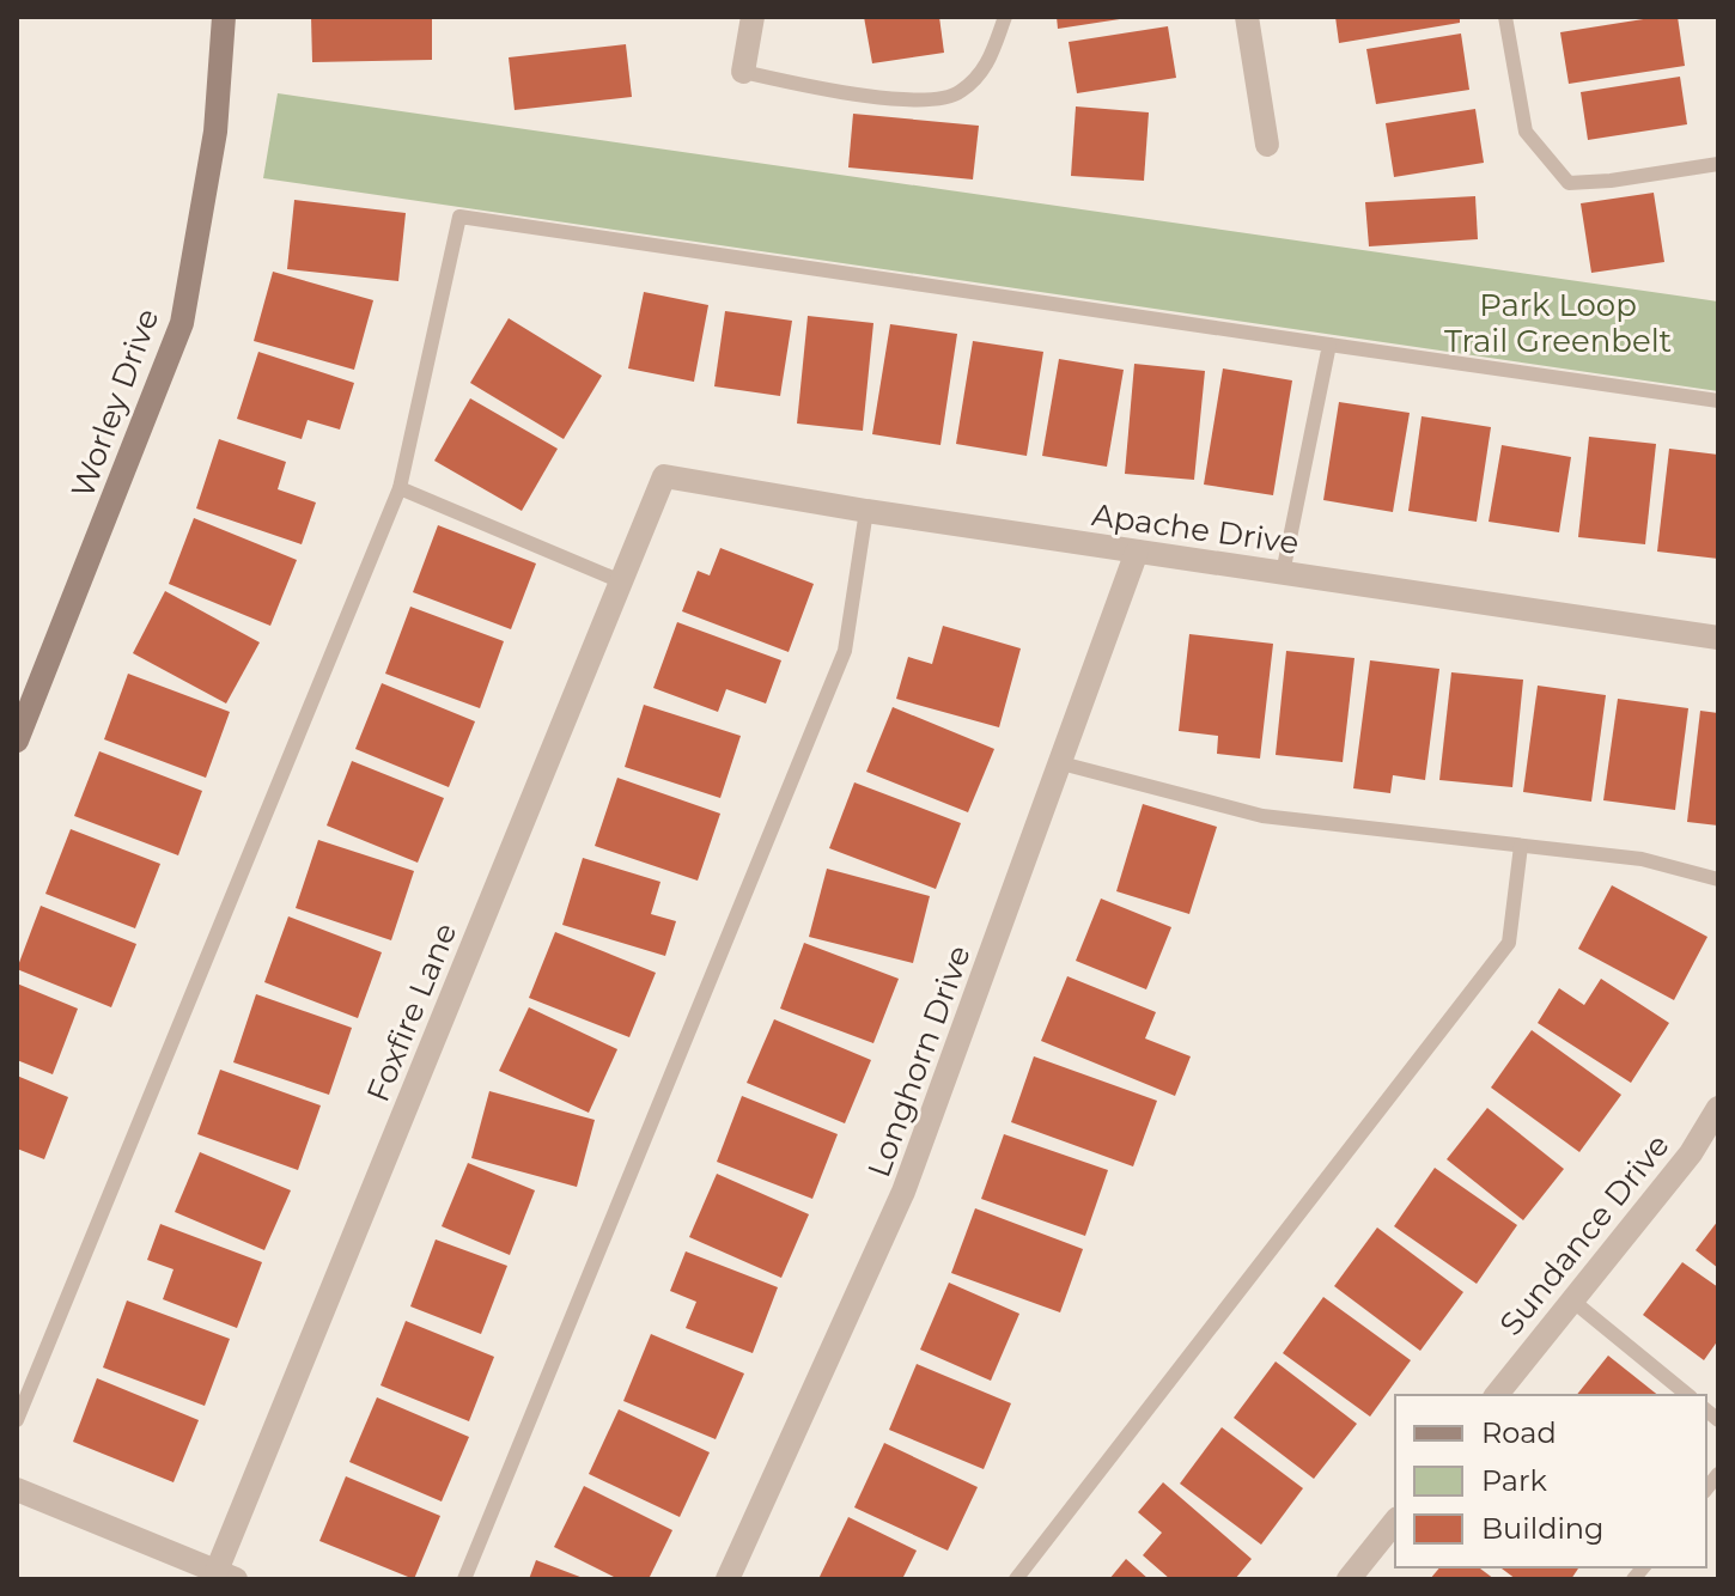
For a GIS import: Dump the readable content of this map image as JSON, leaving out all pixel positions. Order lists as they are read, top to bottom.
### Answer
{
  "streets": {
    "street": [
      "Worley Drive",
      "Apache Drive",
      "Foxfire Lane",
      "Longhorn Drive",
      "Sundance Drive"
    ]
  },
  "crossings": [
    ["Apache Drive", "Foxfire Lane"],
    ["Apache Drive", "Longhorn Drive"]
  ],
  "parks": ["Park Loop Trail Greenbelt"],
  "legend": ["Road", "Park", "Building"]
}
